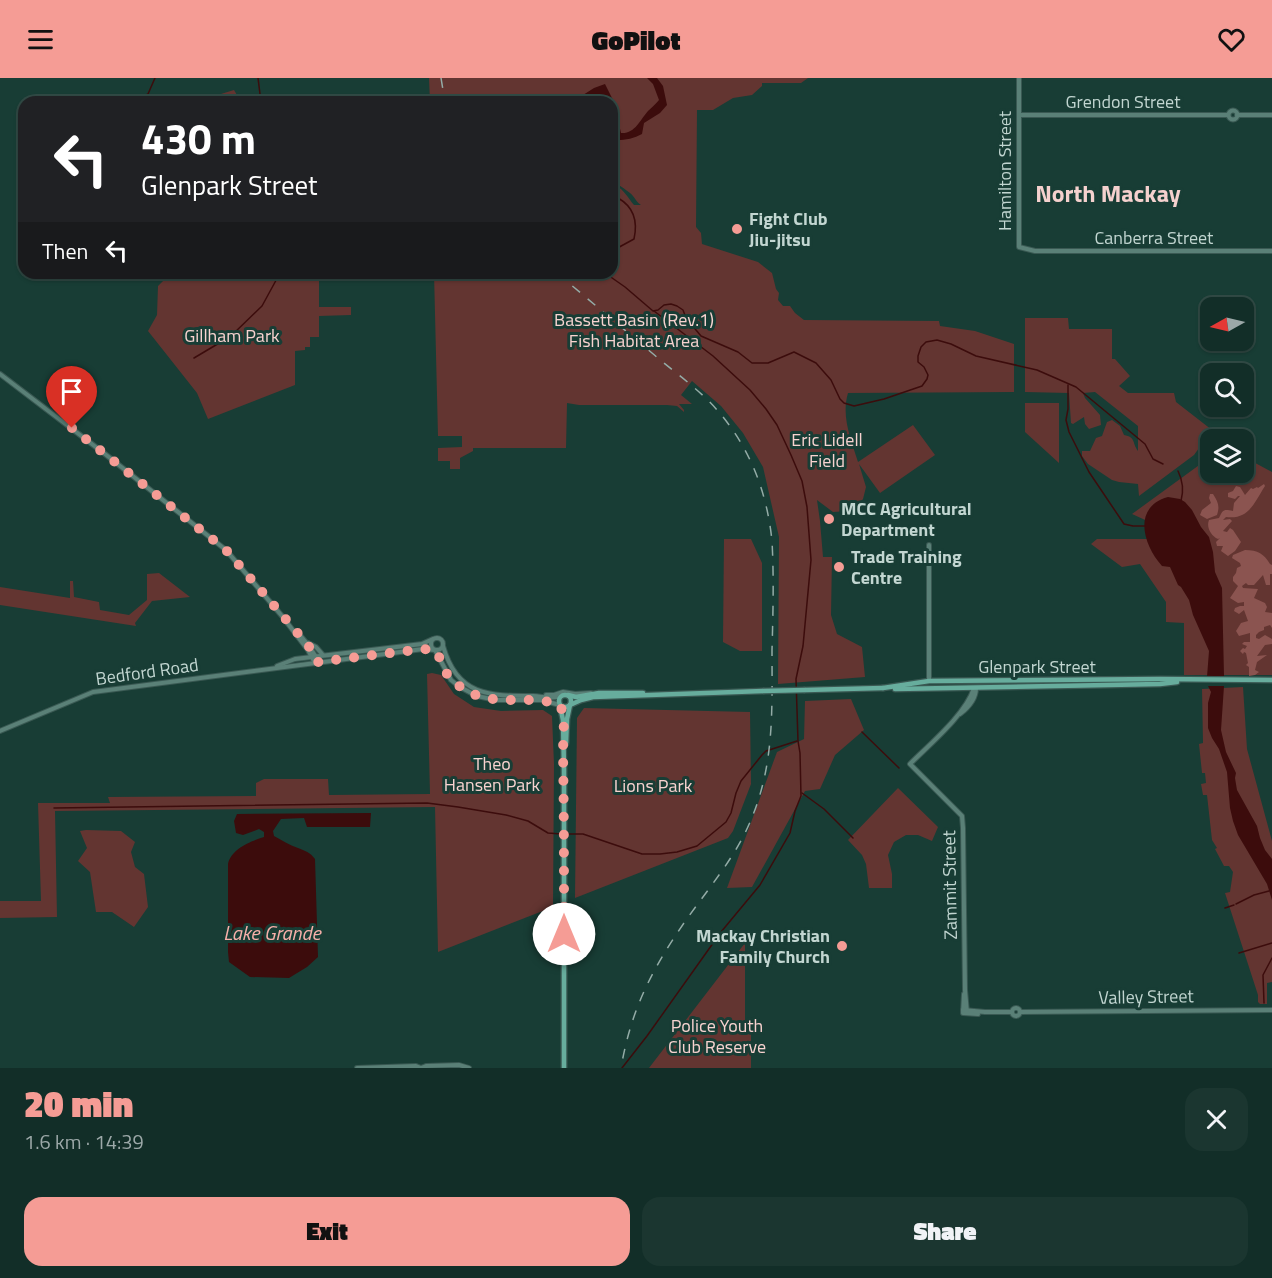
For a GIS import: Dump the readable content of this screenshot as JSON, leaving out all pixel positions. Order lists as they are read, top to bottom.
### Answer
{
  "streets": {
    "main road": ["Glenpark Street"],
    "street": [
      "Grendon Street",
      "Hamilton Street",
      "Canberra Street",
      "Bedford Road",
      "Zammit Street",
      "Valley Street"
    ]
  },
  "crossings": [
    ["Grendon Street", "Hamilton Street"],
    ["Hamilton Street", "Canberra Street"],
    ["Zammit Street", "Valley Street"]
  ],
  "districts": ["North Mackay"],
  "water": ["Lake Grande"],
  "parks": [
    "Bassett Basin (Rev.1) Fish Habitat Area",
    "Gillham Park",
    "Eric Lidell Field",
    "Theo Hansen Park",
    "Lions Park",
    "Police Youth Club Reserve"
  ],
  "places": [
    "Fight Club Jiu-jitsu",
    "MCC Agricultural Department",
    "Trade Training Centre",
    "Mackay Christian Family Church"
  ],
  "north": "left",
  "page": {
    "header": "GoPilot",
    "turn": ["430 m", "Glenpark Street"],
    "then": "Then",
    "heading": ["20 min", "1.6 km · 14:39"],
    "buttons": ["Exit", "Share"]
  }
}
